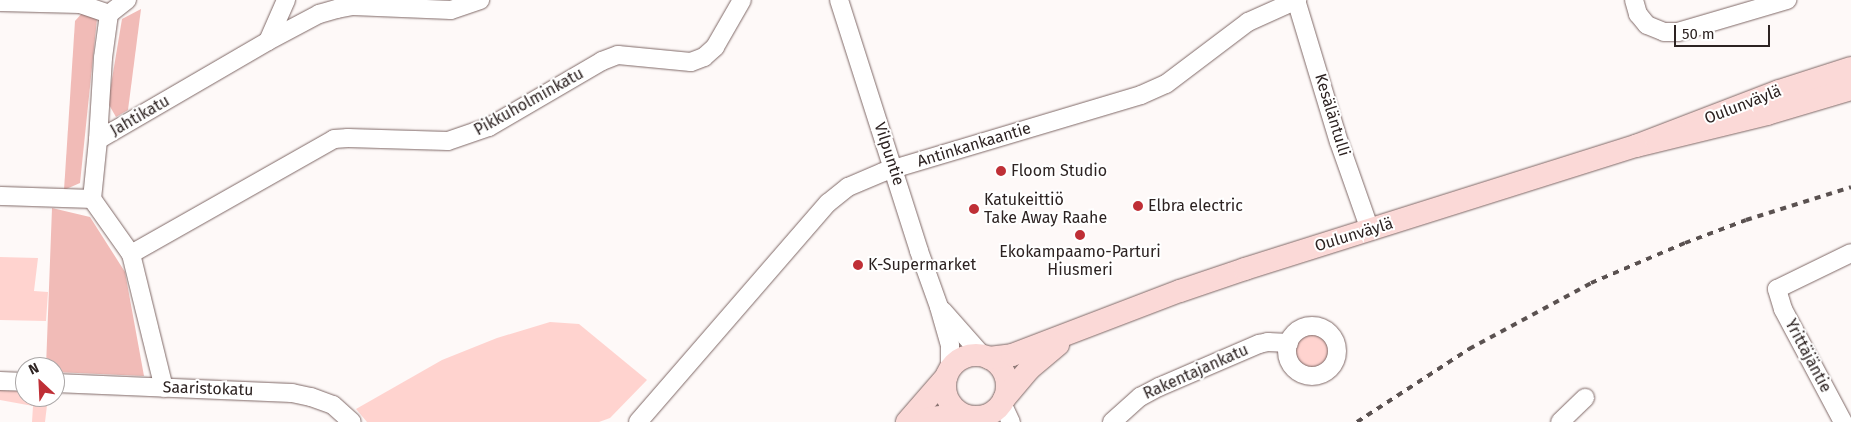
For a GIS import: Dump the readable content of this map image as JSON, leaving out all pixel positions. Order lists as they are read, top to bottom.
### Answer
{
  "streets": {
    "main road": ["Oulunväylä"],
    "street": [
      "Pikkuholminkatu",
      "Kesäläntulli",
      "Jahtikatu",
      "Antinkankaantie",
      "Vilpuntie",
      "Yrittäjäntie",
      "Rakentajankatu",
      "Saaristokatu"
    ]
  },
  "crossings": [
    ["Oulunväylä", "Kesäläntulli"],
    ["Oulunväylä", "Vilpuntie"],
    ["Kesäläntulli", "Antinkankaantie"],
    ["Antinkankaantie", "Vilpuntie"]
  ],
  "places": [
    "Floom Studio",
    "Elbra electric",
    "Katukeittiö Take Away Raahe",
    "Ekokampaamo-Parturi Hiusmeri",
    "K-Supermarket"
  ],
  "scale_bar": "50 m",
  "north": "top left"
}
